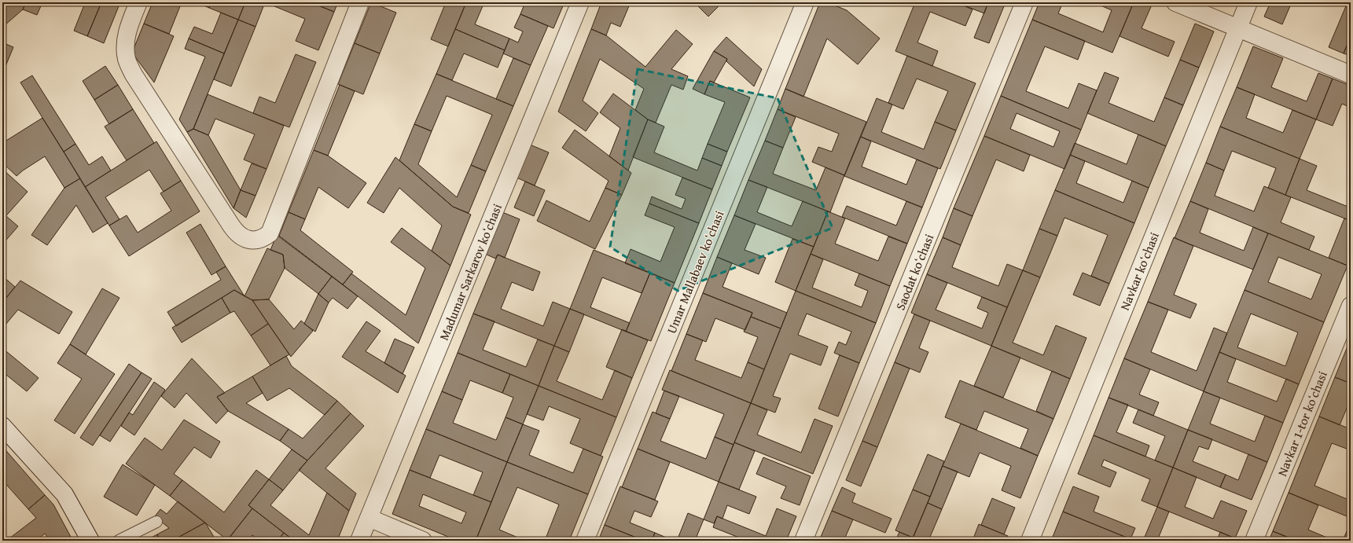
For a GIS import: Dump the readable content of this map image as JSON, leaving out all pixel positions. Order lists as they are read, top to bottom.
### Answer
{
  "streets": {
    "street": [
      "Navkar koʻchasi",
      "Madumar Sarkarov koʻchasi",
      "Umar Mallabaev koʻchasi",
      "Saodat koʻchasi",
      "Navkar 1-tor koʻchasi"
    ]
  }
}
